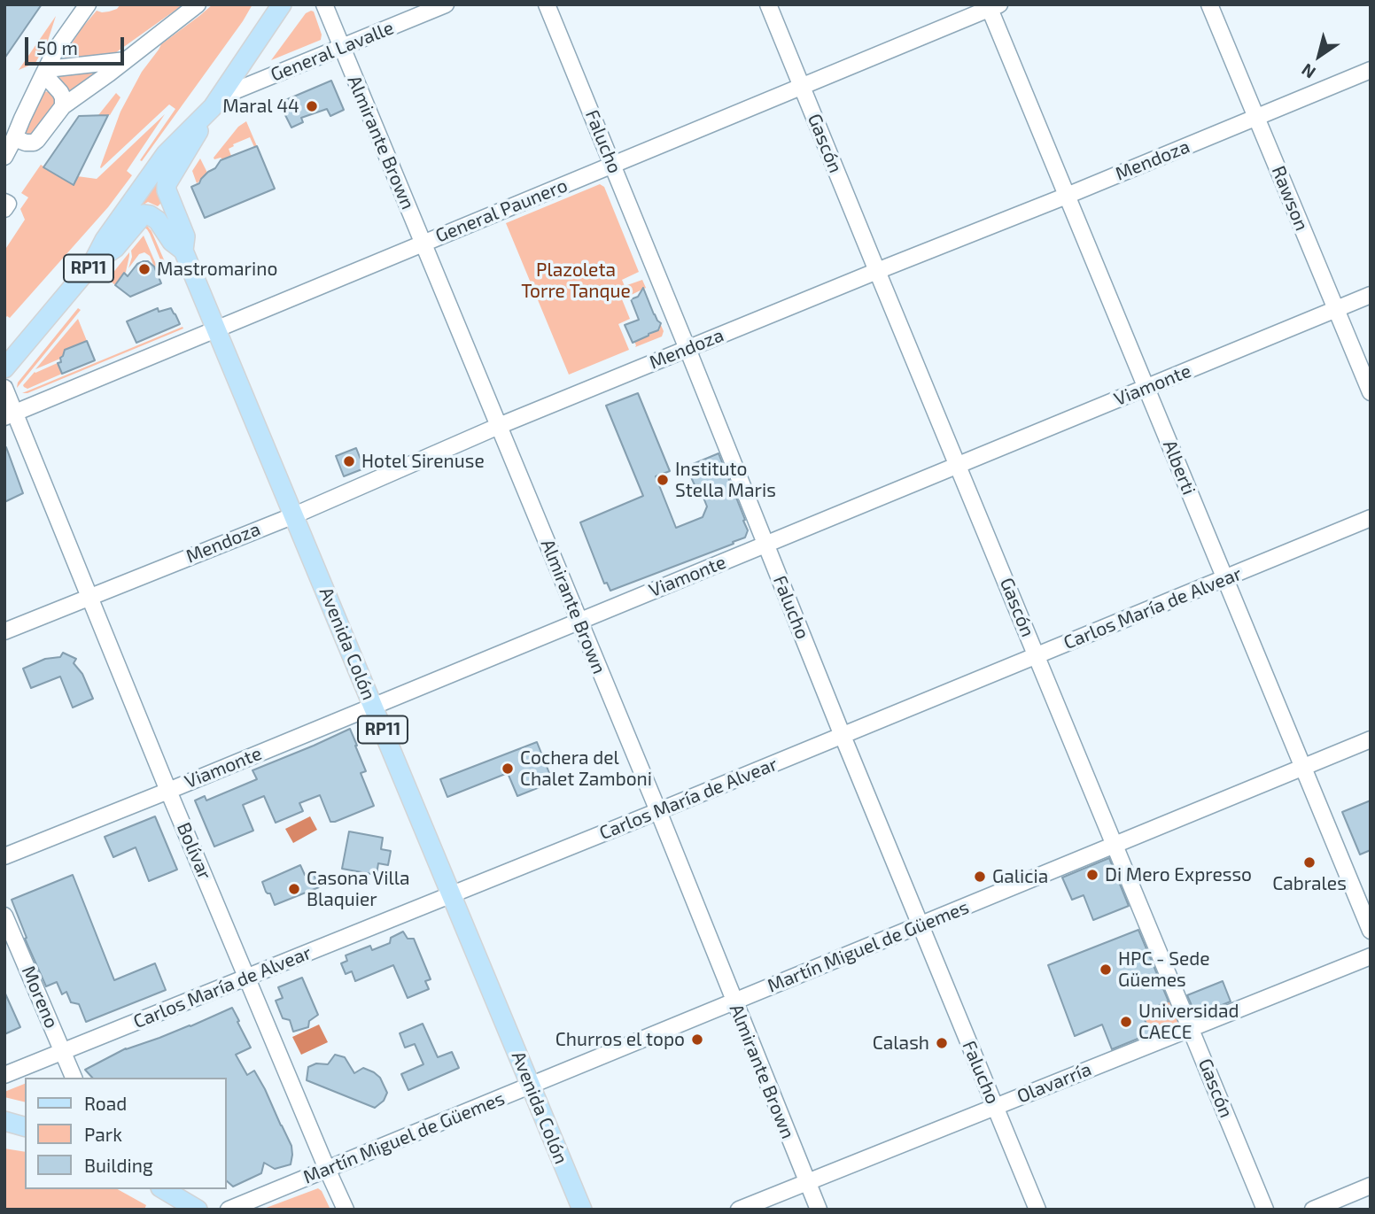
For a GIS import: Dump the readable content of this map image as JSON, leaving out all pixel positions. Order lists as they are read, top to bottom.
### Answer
{
  "streets": {
    "main road": ["RP11", "Avenida Colón"],
    "street": [
      "General Lavalle",
      "Falucho",
      "Almirante Brown",
      "Gascón",
      "Mendoza",
      "Rawson",
      "General Paunero",
      "Viamonte",
      "Alberti",
      "Carlos María de Alvear",
      "Bolívar",
      "Martín Miguel de Güemes",
      "Moreno",
      "Olavarría"
    ]
  },
  "crossings": [
    ["General Lavalle", "Almirante Brown"],
    ["General Lavalle", "RP11"],
    ["Falucho", "Mendoza"],
    ["Falucho", "General Paunero"],
    ["Falucho", "Viamonte"],
    ["Falucho", "Carlos María de Alvear"],
    ["Falucho", "Martín Miguel de Güemes"],
    ["Falucho", "Olavarría"],
    ["Almirante Brown", "Mendoza"],
    ["Almirante Brown", "General Paunero"],
    ["Almirante Brown", "Viamonte"],
    ["Almirante Brown", "Carlos María de Alvear"],
    ["Almirante Brown", "Martín Miguel de Güemes"],
    ["Almirante Brown", "Olavarría"],
    ["Gascón", "Mendoza"],
    ["Gascón", "General Paunero"],
    ["Gascón", "Viamonte"],
    ["Gascón", "Carlos María de Alvear"],
    ["Gascón", "Martín Miguel de Güemes"],
    ["Gascón", "Olavarría"],
    ["Mendoza", "Rawson"],
    ["Mendoza", "Alberti"],
    ["Mendoza", "Avenida Colón"],
    ["Mendoza", "Bolívar"],
    ["Rawson", "Viamonte"],
    ["General Paunero", "Alberti"],
    ["General Paunero", "Avenida Colón"],
    ["General Paunero", "Bolívar"],
    ["RP11", "Avenida Colón"],
    ["Viamonte", "Alberti"],
    ["Viamonte", "Avenida Colón"],
    ["Viamonte", "Bolívar"],
    ["Alberti", "Carlos María de Alvear"],
    ["Alberti", "Martín Miguel de Güemes"],
    ["Carlos María de Alvear", "Avenida Colón"],
    ["Carlos María de Alvear", "Bolívar"],
    ["Carlos María de Alvear", "Moreno"],
    ["Avenida Colón", "Martín Miguel de Güemes"],
    ["Bolívar", "Martín Miguel de Güemes"]
  ],
  "parks": ["Plazoleta Torre Tanque"],
  "places": [
    "Maral 44",
    "Mastromarino",
    "Hotel Sirenuse",
    "Instituto Stella Maris",
    "Cochera del Chalet Zamboni",
    "Cabrales",
    "Di Mero Expresso",
    "Galicia",
    "Casona Villa Blaquier",
    "HPC - Sede Güemes",
    "Universidad CAECE",
    "Churros el topo",
    "Calash"
  ],
  "legend": ["Road", "Park", "Building"],
  "scale_bar": "50 m",
  "north": "bottom left"
}
